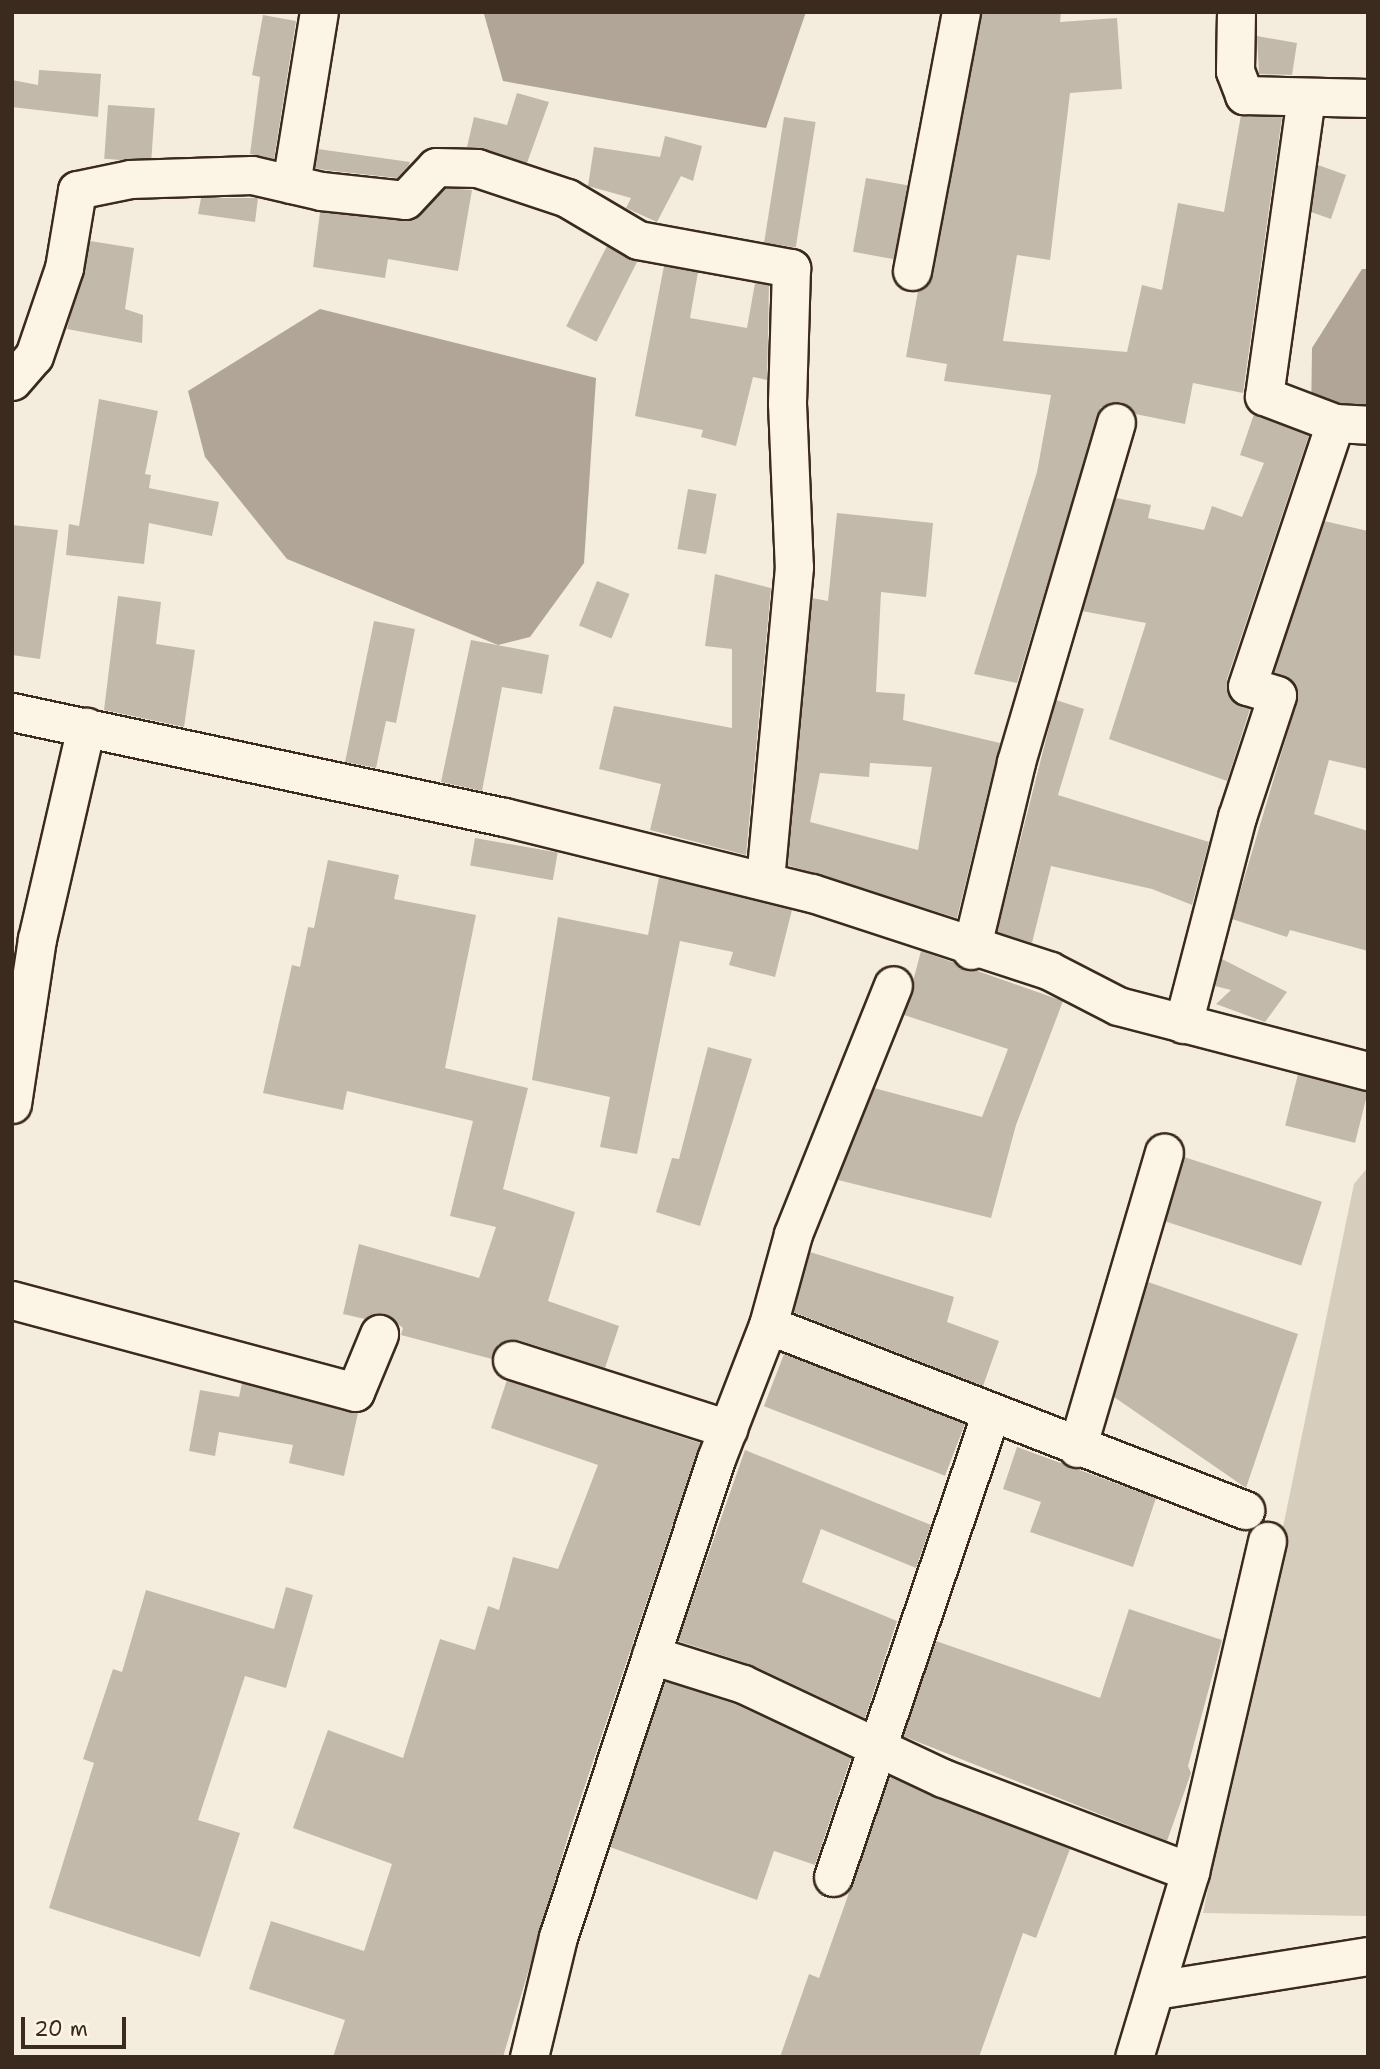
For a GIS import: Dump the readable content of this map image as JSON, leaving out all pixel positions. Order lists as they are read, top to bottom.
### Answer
{
  "scale_bar": "20 m"
}
